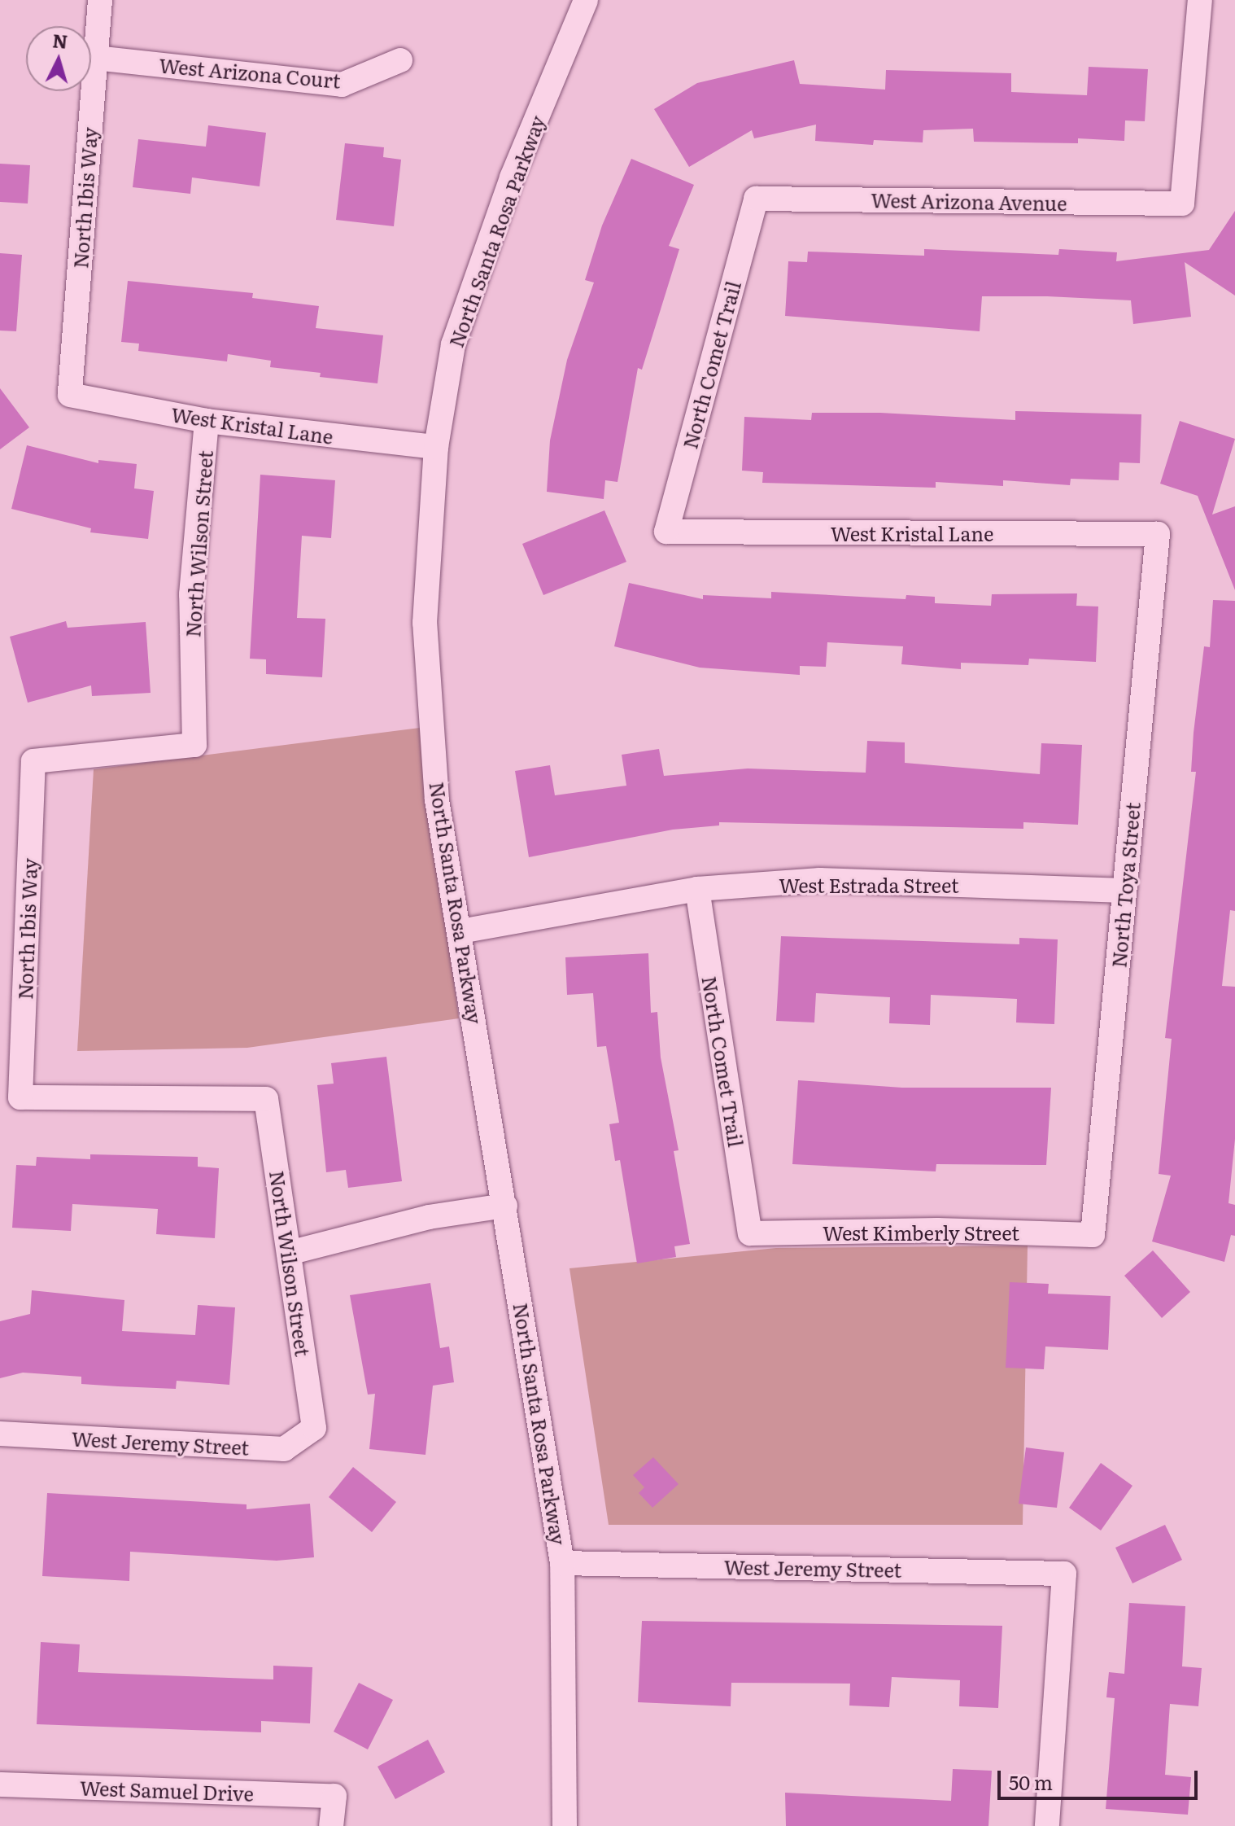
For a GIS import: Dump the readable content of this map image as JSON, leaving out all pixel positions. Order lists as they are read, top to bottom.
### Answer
{
  "streets": {
    "street": [
      "West Arizona Court",
      "North Ibis Way",
      "West Arizona Avenue",
      "North Santa Rosa Parkway",
      "North Comet Trail",
      "West Kristal Lane",
      "North Wilson Street",
      "West Estrada Street",
      "North Toya Street",
      "West Kimberly Street",
      "West Jeremy Street",
      "West Samuel Drive"
    ]
  },
  "crossings": [
    ["West Arizona Court", "North Ibis Way"],
    ["North Ibis Way", "West Kristal Lane"],
    ["North Ibis Way", "North Wilson Street"],
    ["West Arizona Avenue", "North Comet Trail"],
    ["North Santa Rosa Parkway", "West Kristal Lane"],
    ["North Santa Rosa Parkway", "West Estrada Street"],
    ["North Santa Rosa Parkway", "West Jeremy Street"],
    ["North Comet Trail", "West Kristal Lane"],
    ["North Comet Trail", "West Estrada Street"],
    ["North Comet Trail", "West Kimberly Street"],
    ["West Kristal Lane", "North Wilson Street"],
    ["West Kristal Lane", "North Toya Street"],
    ["North Wilson Street", "West Jeremy Street"],
    ["West Estrada Street", "North Toya Street"],
    ["North Toya Street", "West Kimberly Street"]
  ],
  "scale_bar": "50 m",
  "north": "top"
}
